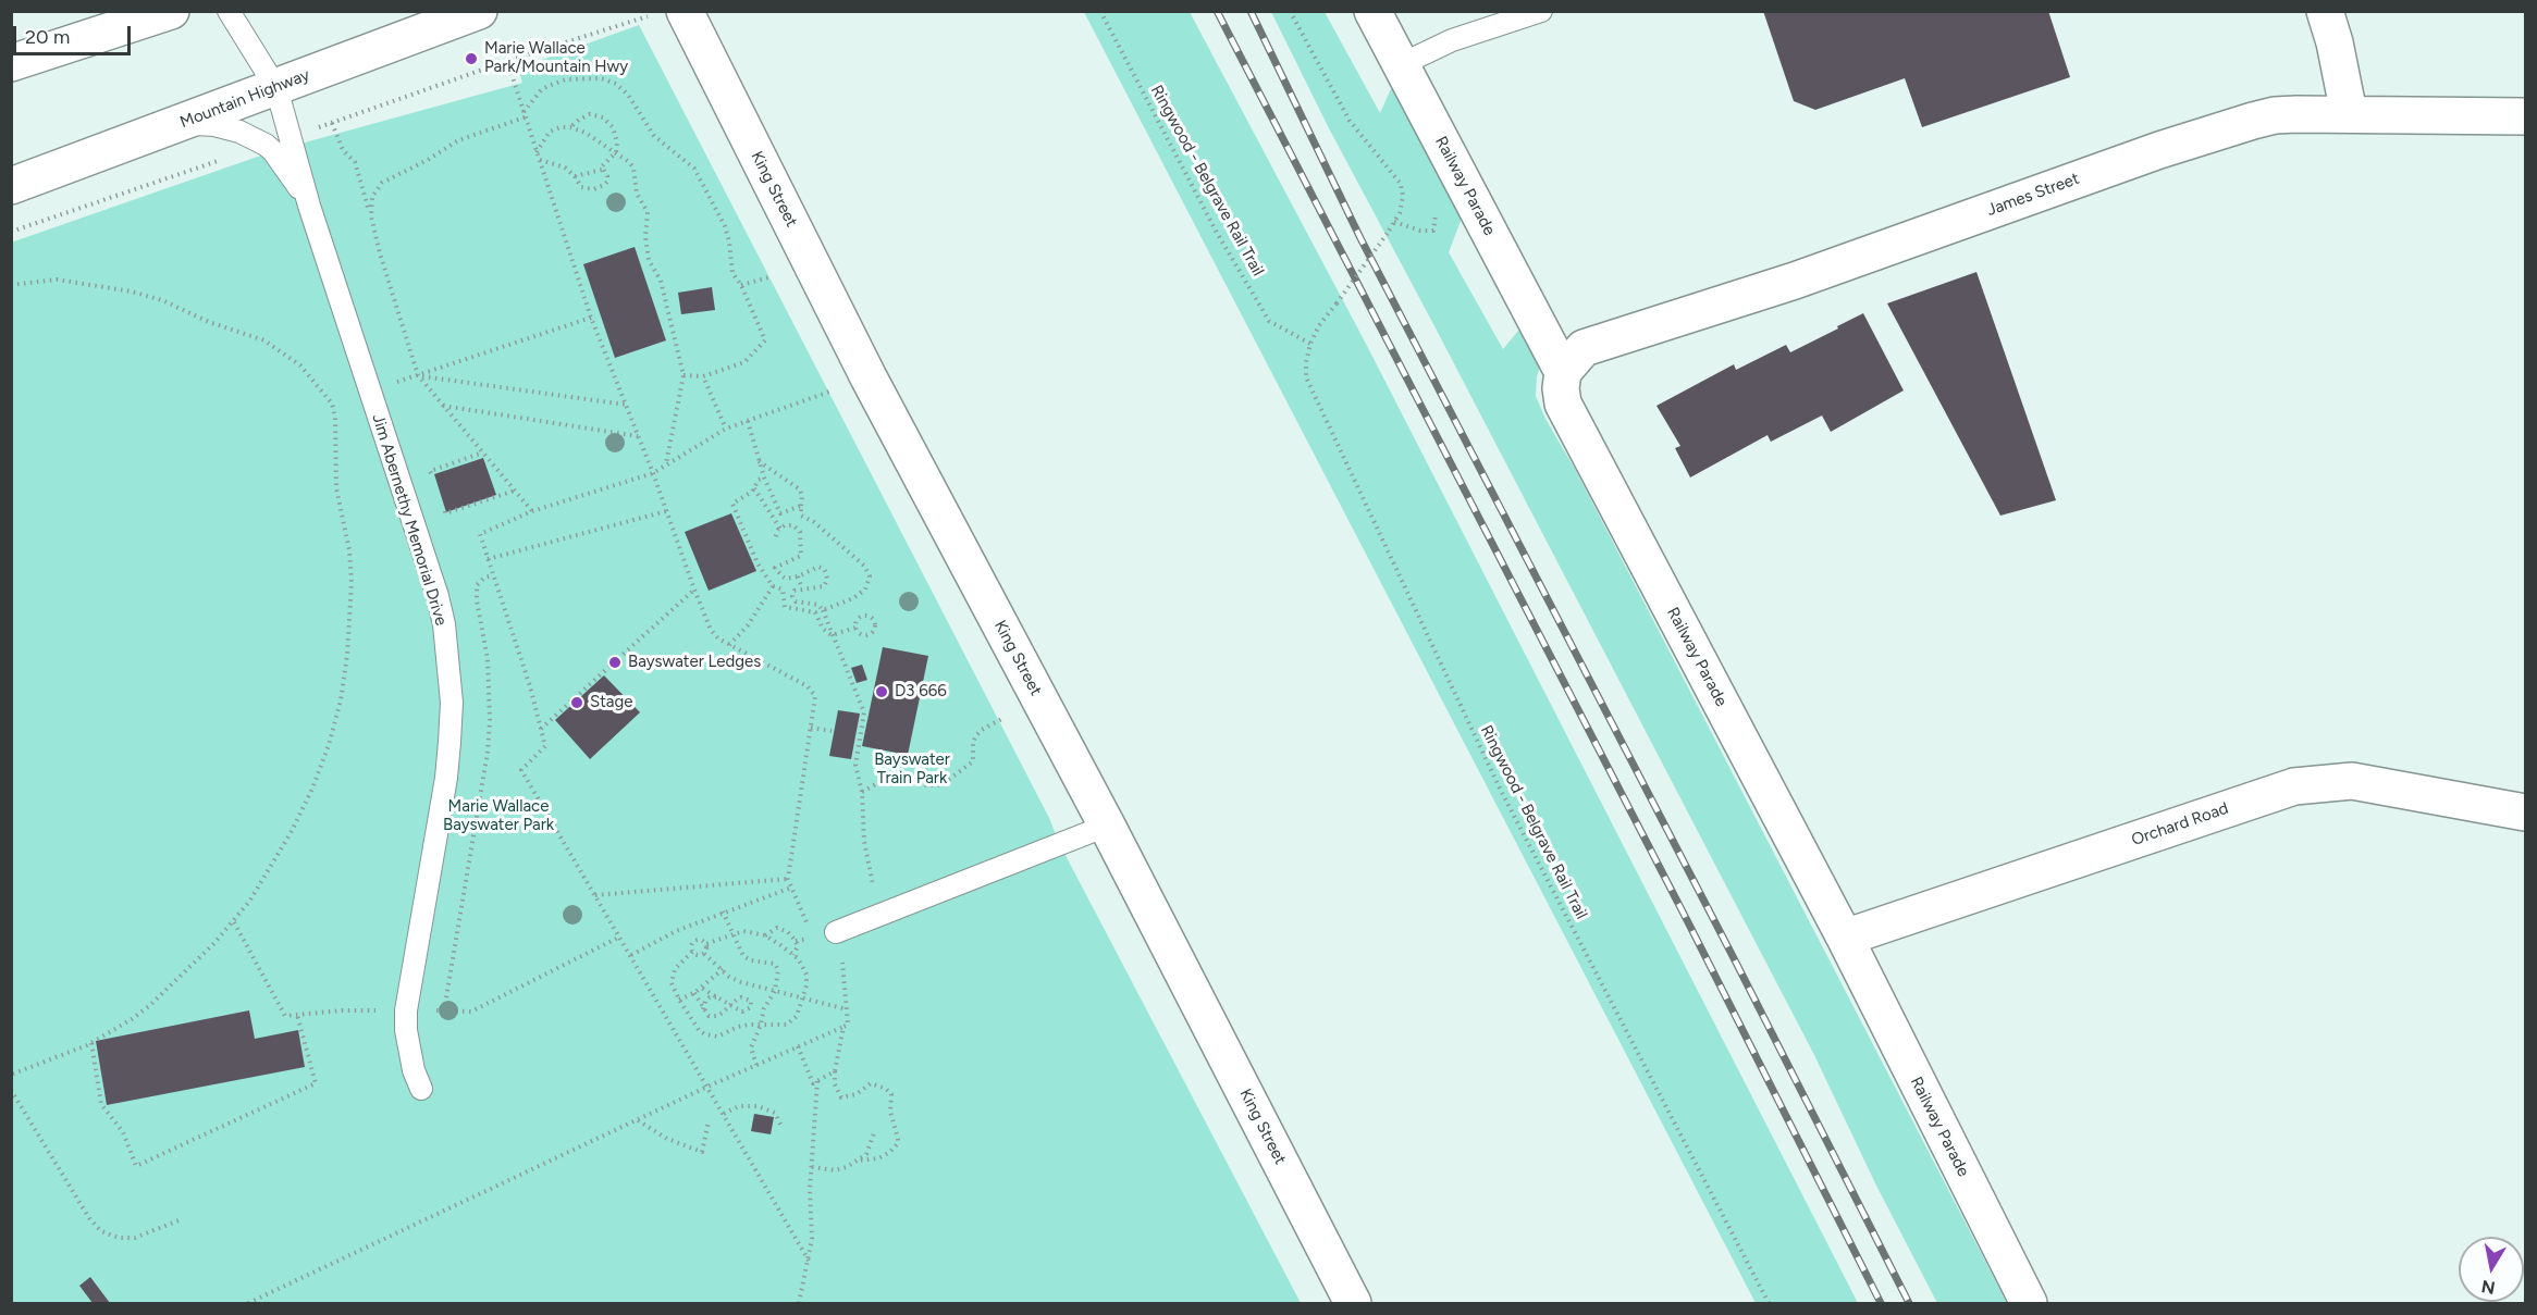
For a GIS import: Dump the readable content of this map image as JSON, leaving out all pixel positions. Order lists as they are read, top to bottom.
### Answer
{
  "streets": {
    "street": [
      "Mountain Highway",
      "Railway Parade",
      "King Street",
      "James Street",
      "Orchard Road"
    ],
    "lane": ["Jim Abernethy Memorial Drive"],
    "path": ["Ringwood - Belgrave Rail Trail"]
  },
  "crossings": [
    ["Mountain Highway", "Jim Abernethy Memorial Drive"],
    ["Railway Parade", "James Street"],
    ["Railway Parade", "Orchard Road"]
  ],
  "parks": ["Bayswater Train Park", "Marie Wallace Bayswater Park"],
  "places": [
    "Marie Wallace Park/Mountain Hwy",
    "Bayswater Ledges",
    "D3 666",
    "Stage"
  ],
  "scale_bar": "20 m",
  "north": "bottom"
}
